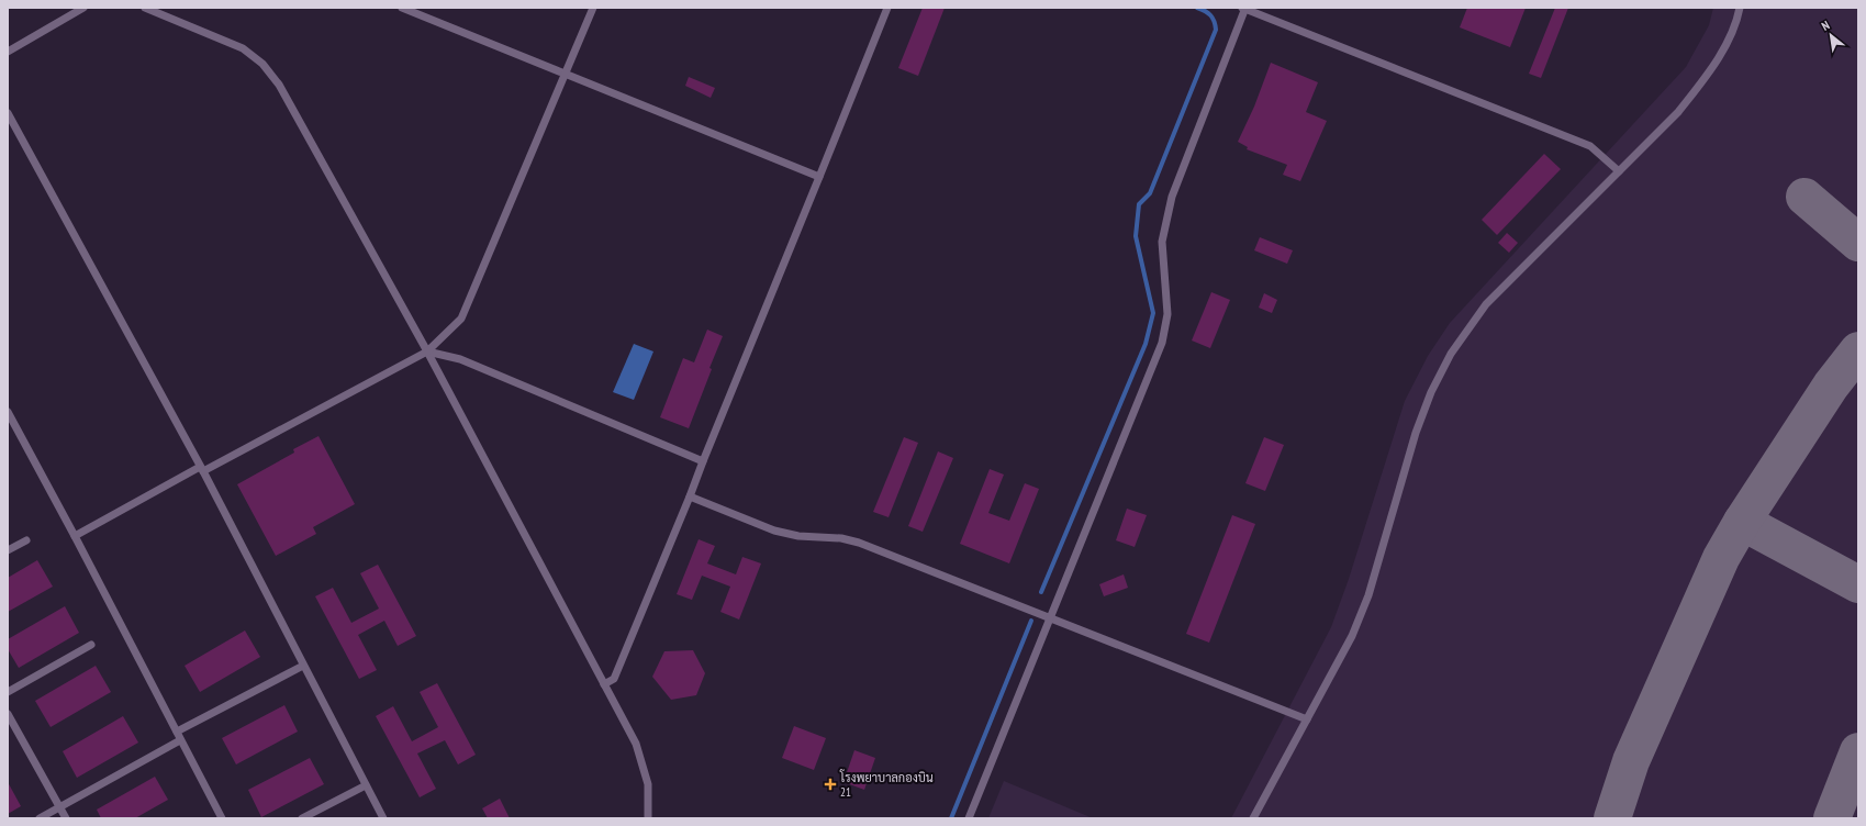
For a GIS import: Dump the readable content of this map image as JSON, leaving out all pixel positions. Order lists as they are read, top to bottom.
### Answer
{
  "places": {
    "health": ["โรงพยาบาลกองบิน 21"]
  },
  "north": "top left"
}
